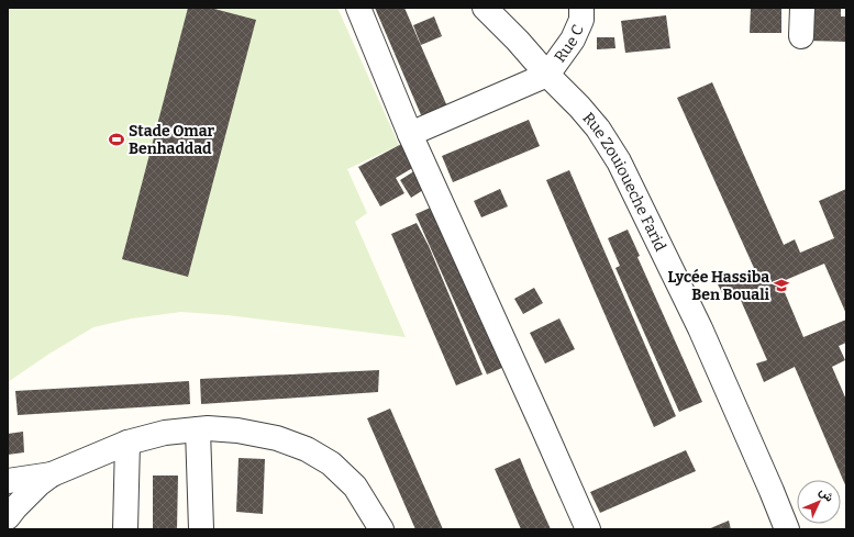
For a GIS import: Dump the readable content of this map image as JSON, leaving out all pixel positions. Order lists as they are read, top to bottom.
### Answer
{
  "streets": {
    "street": ["Rue C", "Rue Zouioueche Farid"]
  },
  "crossings": [
    ["Rue C", "Rue Zouioueche Farid"]
  ],
  "places": {
    "sports": ["Stade Omar Benhaddad"],
    "school or university": ["Lycée Hassiba Ben Bouali"]
  },
  "north": "top right"
}
